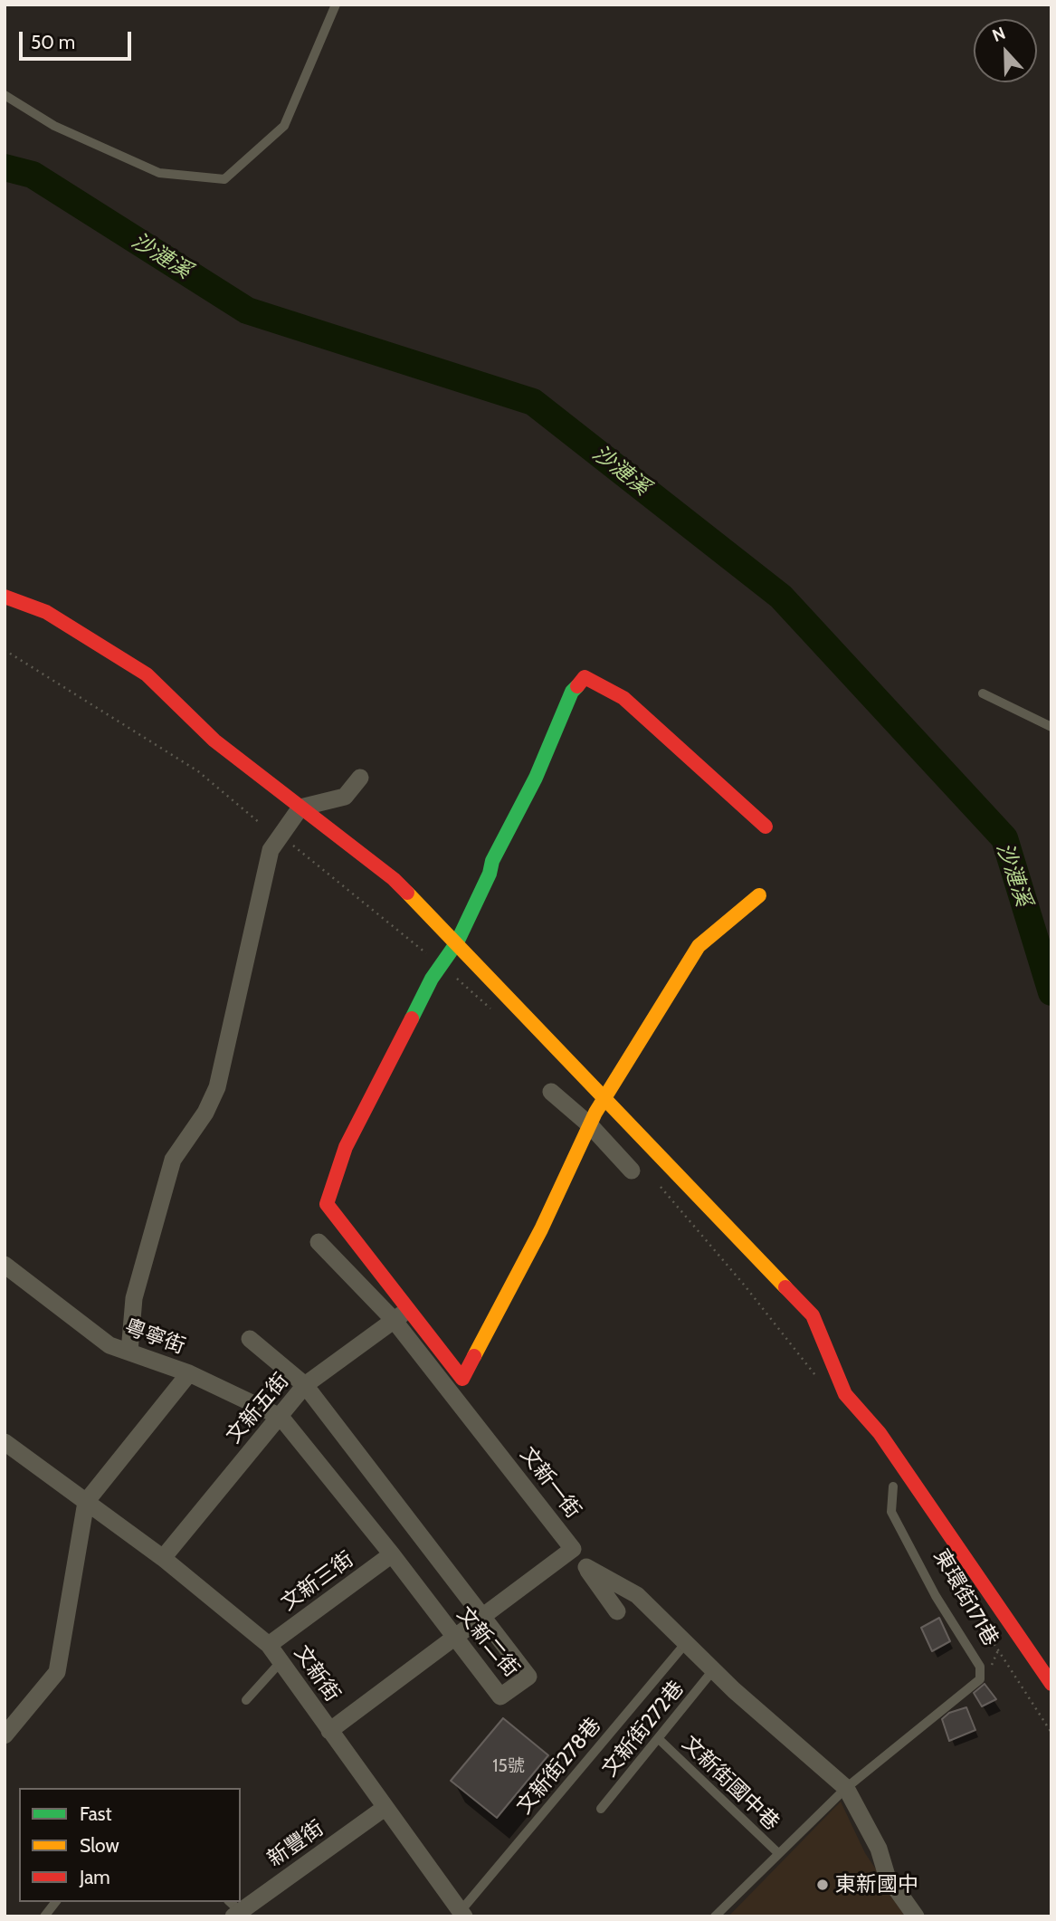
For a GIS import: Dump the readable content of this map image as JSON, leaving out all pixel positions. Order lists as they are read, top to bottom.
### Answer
{
  "streets": {
    "street": [
      "粵寧街",
      "文新五街",
      "文新一街",
      "文新三街",
      "文新二街",
      "文新街",
      "新豐街"
    ],
    "lane": [
      "東環街171巷",
      "文新街272巷",
      "文新街278巷",
      "文新街國中巷"
    ]
  },
  "crossings": [
    ["粵寧街", "文新二街"],
    ["粵寧街", "文新街"],
    ["文新五街", "文新一街"],
    ["文新五街", "文新二街"],
    ["文新五街", "文新街"],
    ["文新一街", "文新二街"],
    ["文新一街", "文新街"],
    ["文新三街", "文新二街"],
    ["文新三街", "文新街"],
    ["東環街171巷", "文新街國中巷"],
    ["文新街", "文新街278巷"],
    ["文新街", "新豐街"],
    ["文新街272巷", "文新街國中巷"]
  ],
  "water": ["沙漣溪"],
  "places": ["東新國中"],
  "house_numbers": ["15號"],
  "legend": ["Fast", "Slow", "Jam"],
  "scale_bar": "50 m",
  "north": "top"
}
